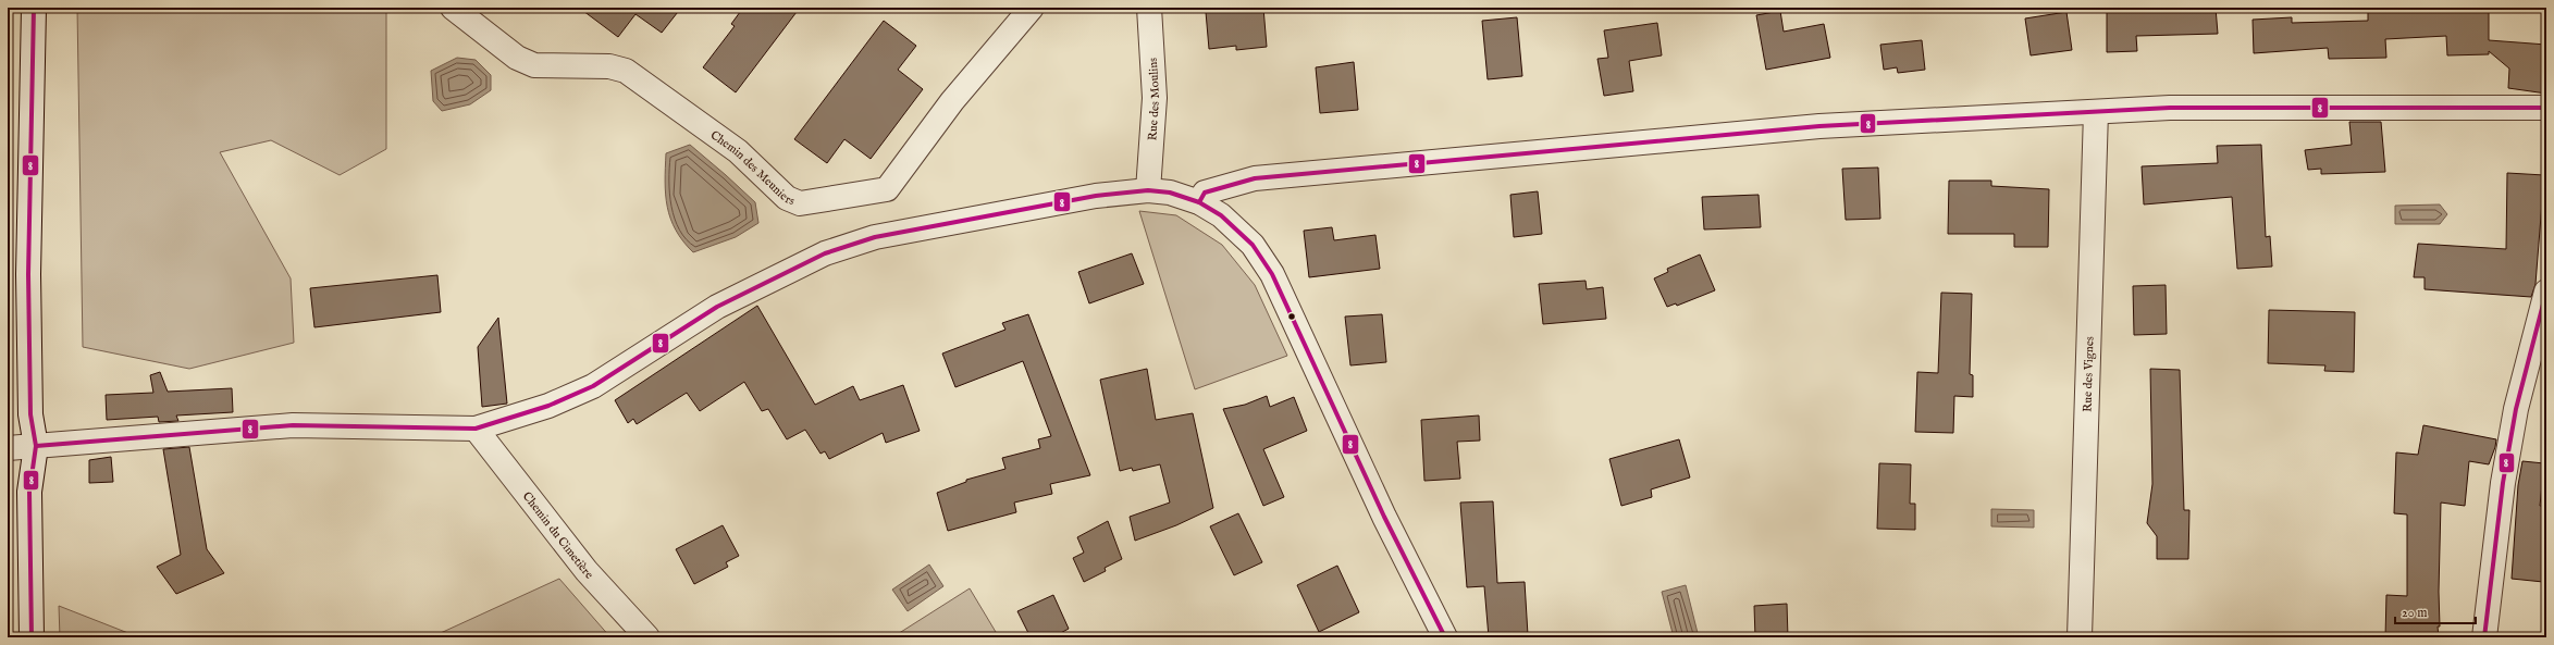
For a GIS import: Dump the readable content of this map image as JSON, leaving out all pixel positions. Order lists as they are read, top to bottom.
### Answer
{
  "streets": {
    "street": [
      "Rue des Moulins",
      "Chemin des Meuniers",
      "Rue des Vignes",
      "Chemin du Cimetière"
    ]
  },
  "lines": ["transit line 8"],
  "scale_bar": "20 m"
}
